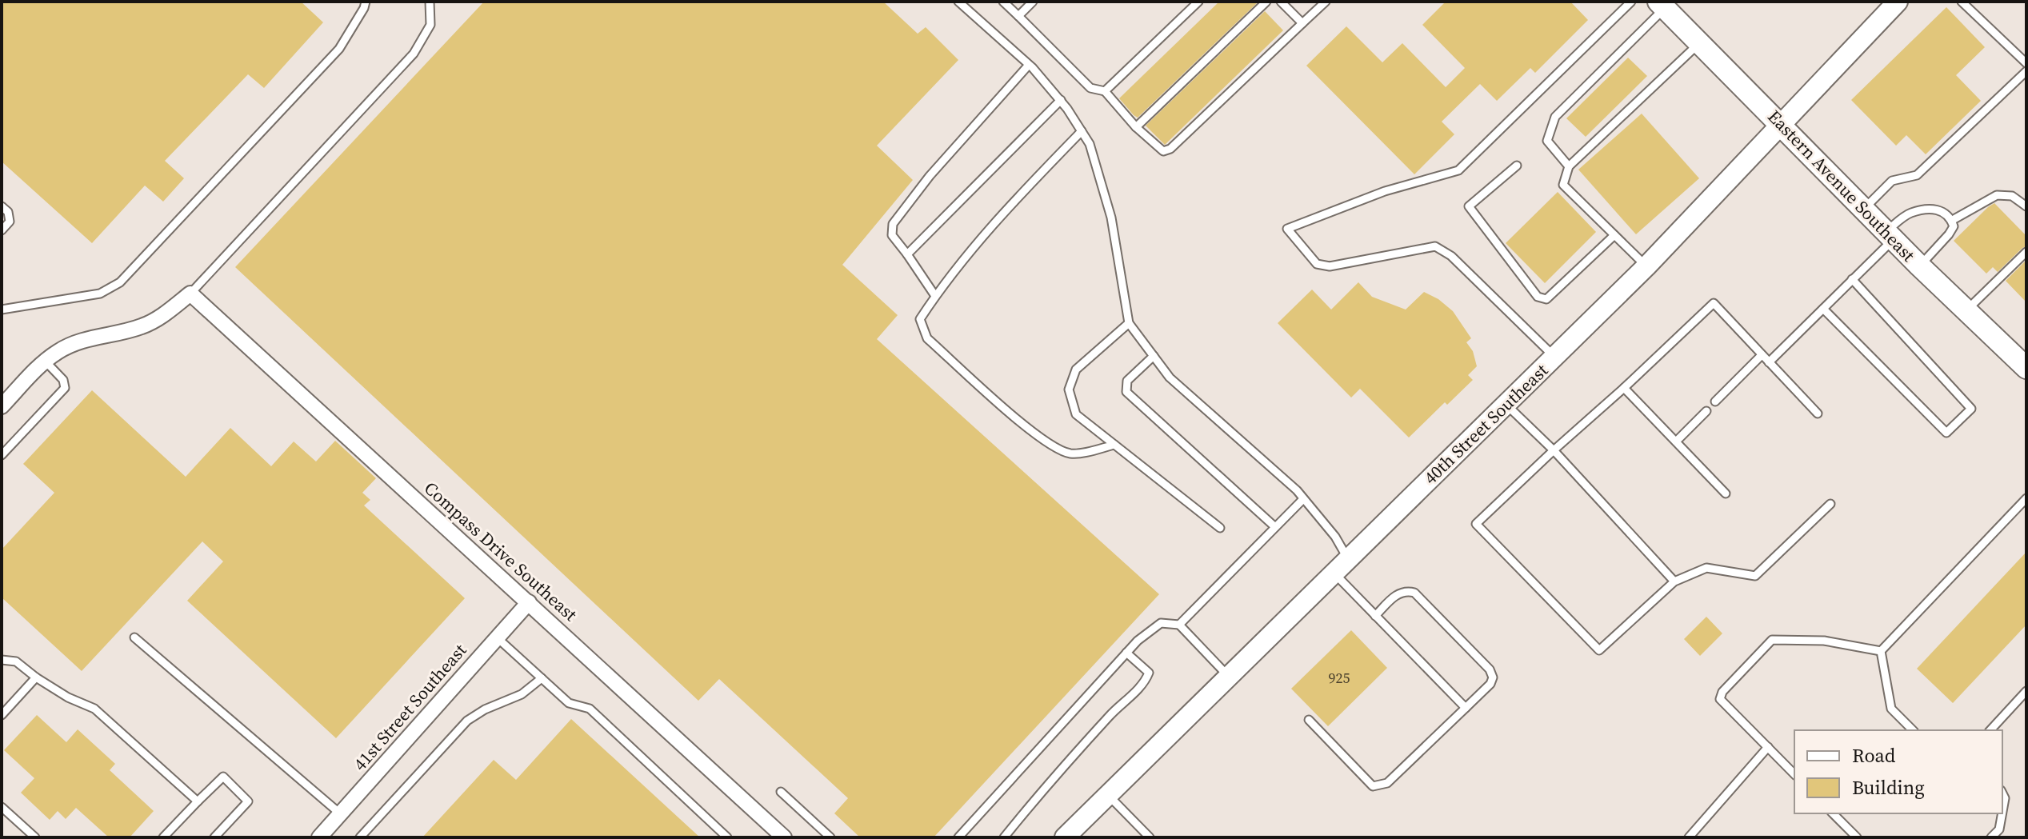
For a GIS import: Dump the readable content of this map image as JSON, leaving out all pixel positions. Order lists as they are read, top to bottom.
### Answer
{
  "streets": {
    "main road": ["Eastern Avenue Southeast"],
    "street": ["40th Street Southeast", "Compass Drive Southeast", "41st Street Southeast"]
  },
  "crossings": [
    ["Eastern Avenue Southeast", "40th Street Southeast"],
    ["Compass Drive Southeast", "41st Street Southeast"]
  ],
  "house_numbers": ["925"],
  "legend": ["Road", "Building"]
}
